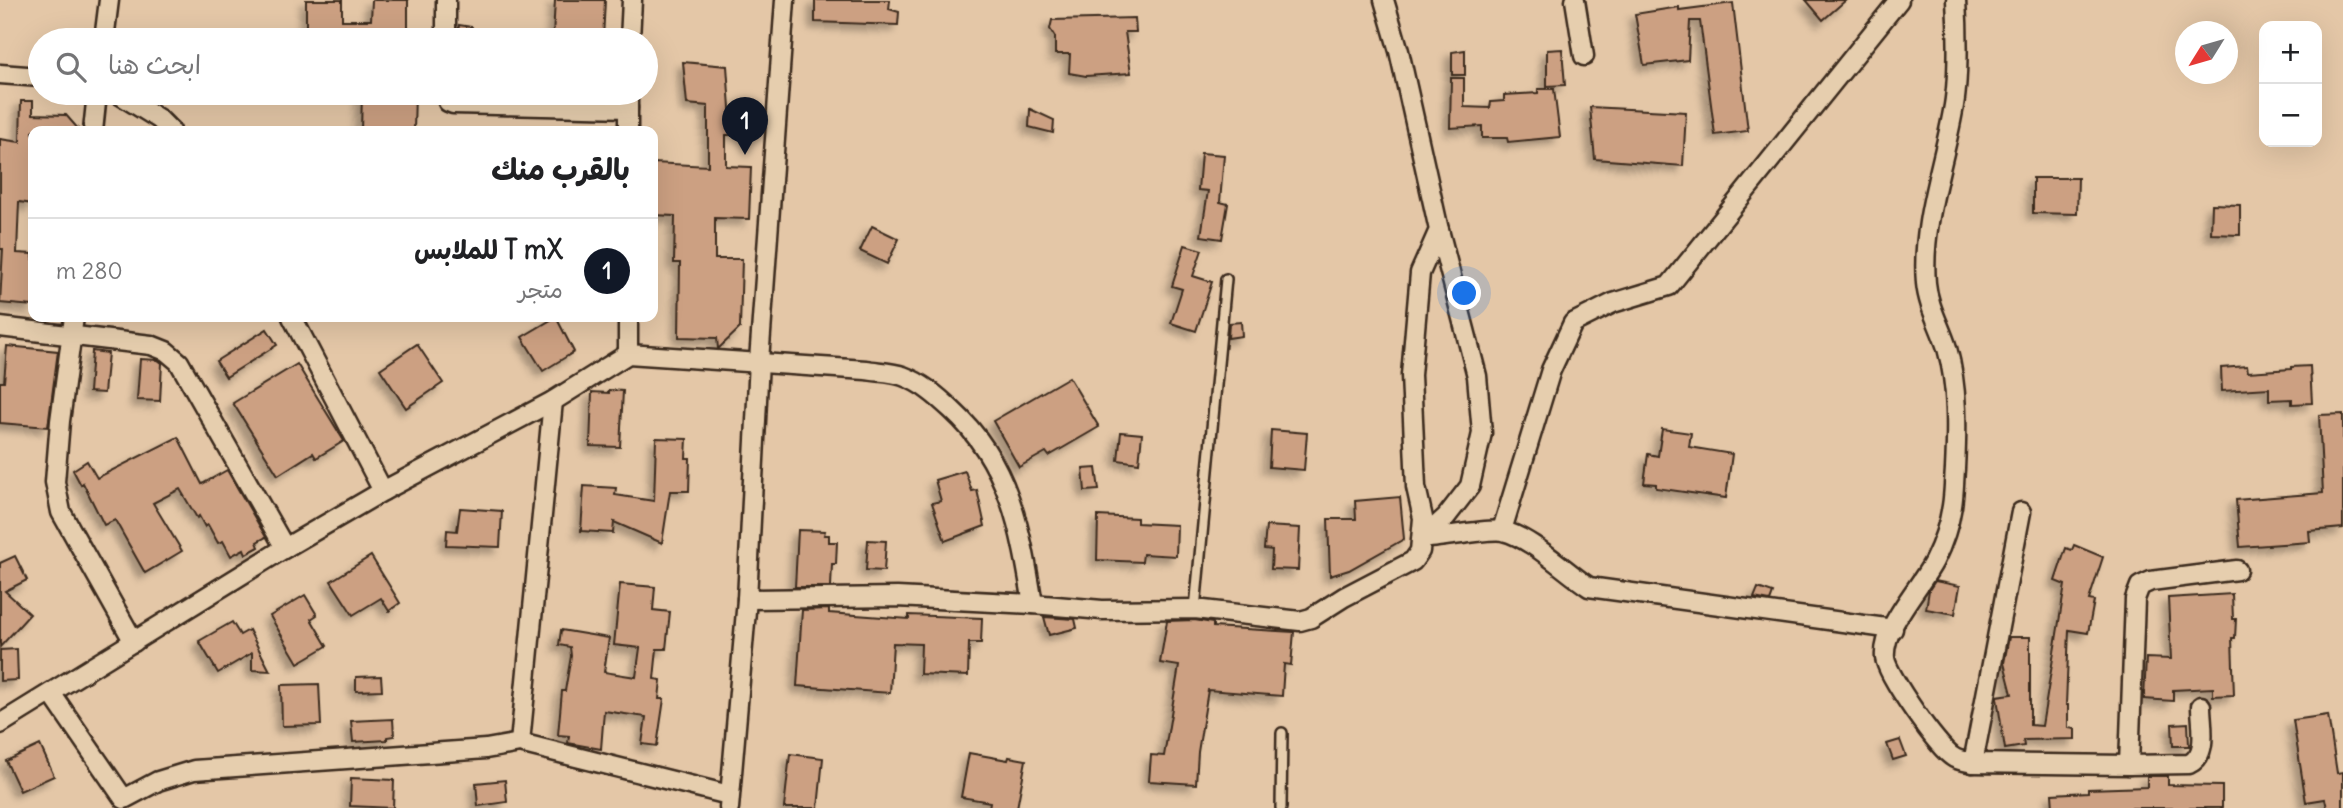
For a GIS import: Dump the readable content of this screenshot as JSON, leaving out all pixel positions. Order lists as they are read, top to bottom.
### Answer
{
  "north": "bottom left",
  "page": {
    "map_buttons": ["+", "−"],
    "search": "ابحث هنا",
    "pins": "1",
    "heading": "بالقرب منك",
    "list": [
      {
        "mark": "1",
        "name": "T mX للملابس",
        "note": "متجر",
        "value": "280 m"
      }
    ]
  }
}
